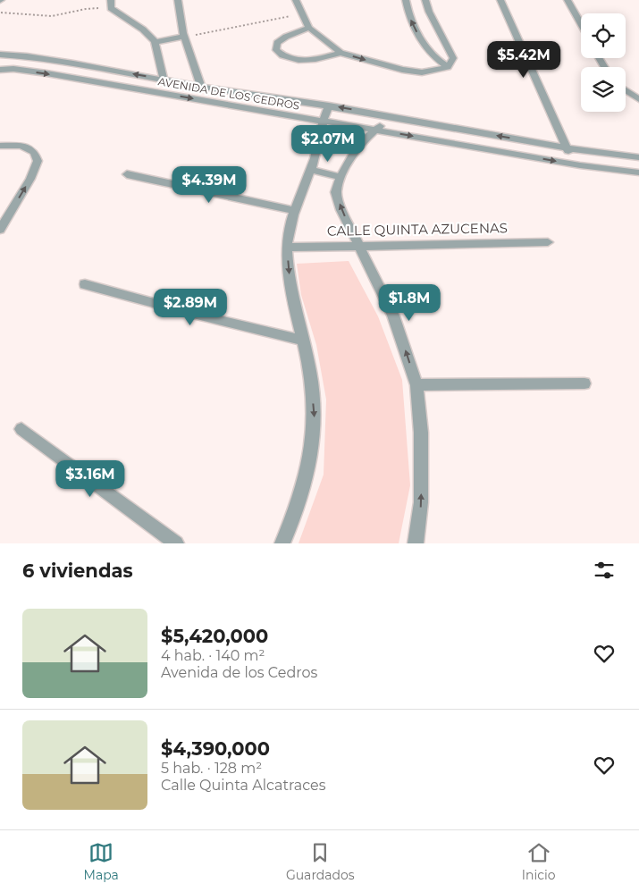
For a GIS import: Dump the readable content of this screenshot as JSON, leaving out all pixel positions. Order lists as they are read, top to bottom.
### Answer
{
  "streets": {
    "street": ["AVENIDA DE LOS CEDROS", "CALLE QUINTA AZUCENAS"]
  },
  "page": {
    "price": [
      "$5.42M",
      "$2.07M",
      "$4.39M",
      "$1.8M",
      "$2.89M",
      "$3.16M"
    ],
    "heading": "6 viviendas",
    "list": [
      {
        "name": "$5,420,000",
        "note": "4 hab. · 140 m² · Avenida de los Cedros"
      },
      {
        "name": "$4,390,000",
        "note": "5 hab. · 128 m² · Calle Quinta Alcatraces"
      }
    ],
    "tabs": ["Mapa", "Guardados", "Inicio"]
  }
}
